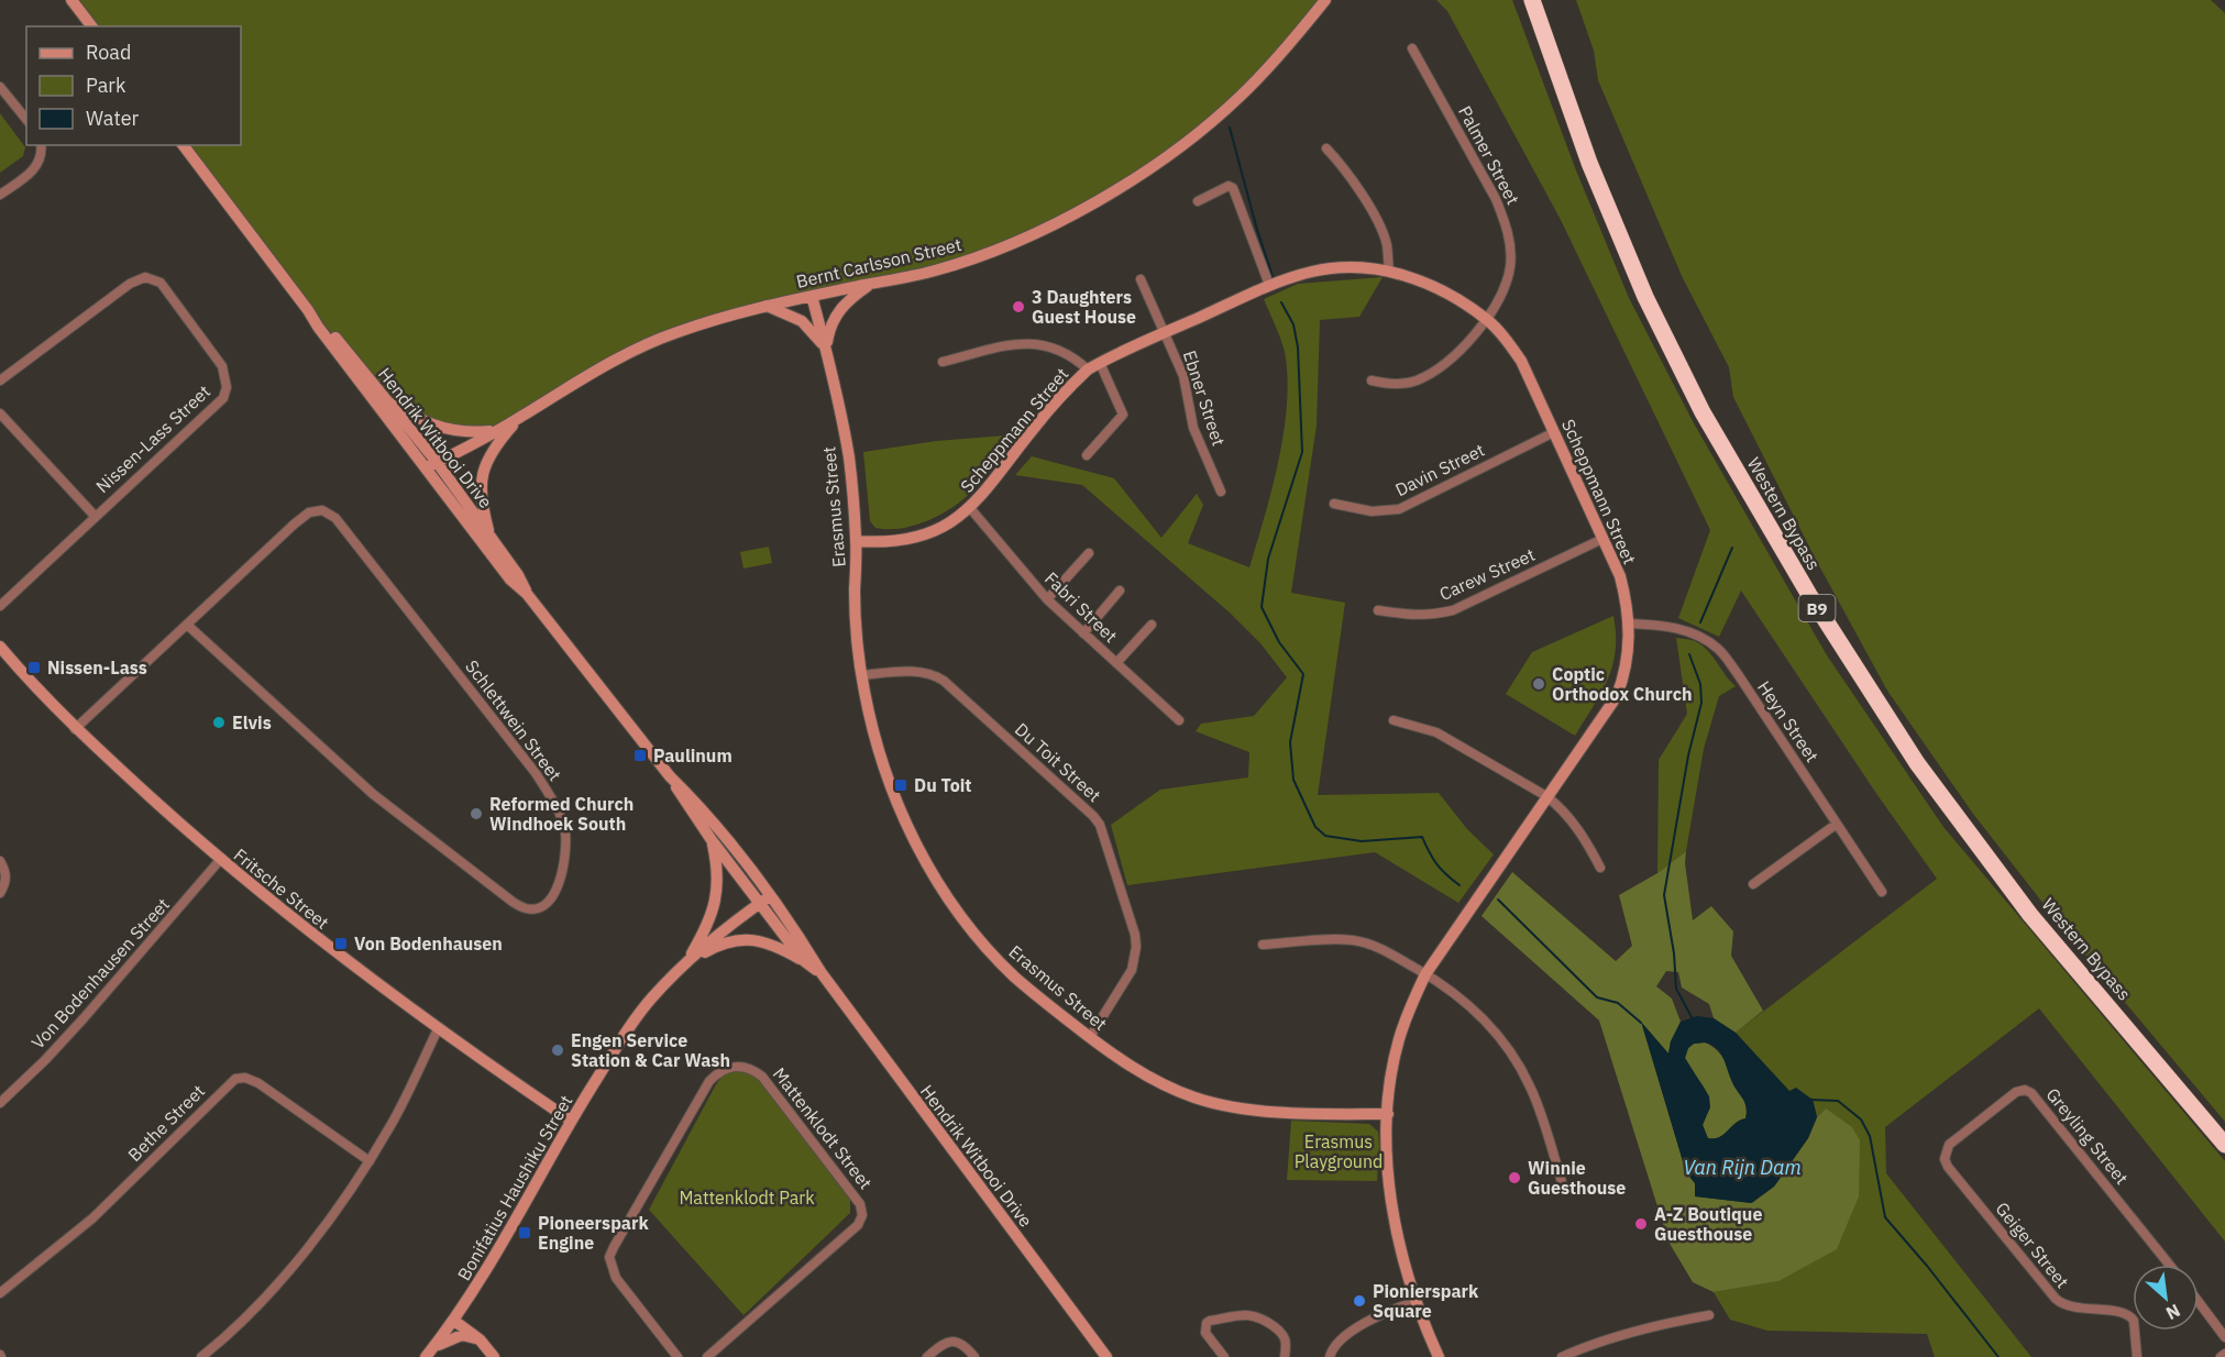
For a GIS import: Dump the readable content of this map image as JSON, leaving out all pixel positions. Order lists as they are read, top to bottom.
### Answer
{
  "streets": {
    "highway": ["Western Bypass", "B9"],
    "street": [
      "Palmer Street",
      "Bernt Carlsson Street",
      "Ebner Street",
      "Scheppmann Street",
      "Hendrik Witbooi Drive",
      "Nissen-Lass Street",
      "Davin Street",
      "Erasmus Street",
      "Carew Street",
      "Fabri Street",
      "Schlettwein Street",
      "Heyn Street",
      "Du Toit Street",
      "Fritsche Street",
      "Von Bodenhausen Street",
      "Bethe Street",
      "Mattenklodt Street",
      "Greyling Street",
      "Bonifatius Haushiku Street",
      "Geiger Street"
    ]
  },
  "crossings": [
    ["Palmer Street", "Scheppmann Street"],
    ["Bernt Carlsson Street", "Hendrik Witbooi Drive"],
    ["Bernt Carlsson Street", "Erasmus Street"],
    ["Ebner Street", "Scheppmann Street"],
    ["Scheppmann Street", "Davin Street"],
    ["Scheppmann Street", "Erasmus Street"],
    ["Scheppmann Street", "Carew Street"],
    ["Scheppmann Street", "Fabri Street"],
    ["Scheppmann Street", "Heyn Street"],
    ["Hendrik Witbooi Drive", "Bonifatius Haushiku Street"],
    ["Erasmus Street", "Du Toit Street"],
    ["Schlettwein Street", "Fritsche Street"],
    ["Fritsche Street", "Von Bodenhausen Street"],
    ["Fritsche Street", "Bonifatius Haushiku Street"],
    ["Greyling Street", "Geiger Street"]
  ],
  "water": ["Van Rijn Dam"],
  "parks": ["Erasmus Playground", "Mattenklodt Park"],
  "places": {
    "other": [
      "3 Daughters Guest House",
      "Coptic Orthodox Church",
      "Elvis",
      "Reformed Church Windhoek South",
      "Engen Service Station & Car Wash",
      "Winnie Guesthouse",
      "A-Z Boutique Guesthouse",
      "Pionierspark Square"
    ],
    "transit": [
      "Nissen-Lass",
      "Paulinum",
      "Du Toit",
      "Von Bodenhausen",
      "Pioneerspark Engine"
    ]
  },
  "legend": ["Road", "Park", "Water"],
  "north": "bottom right"
}
